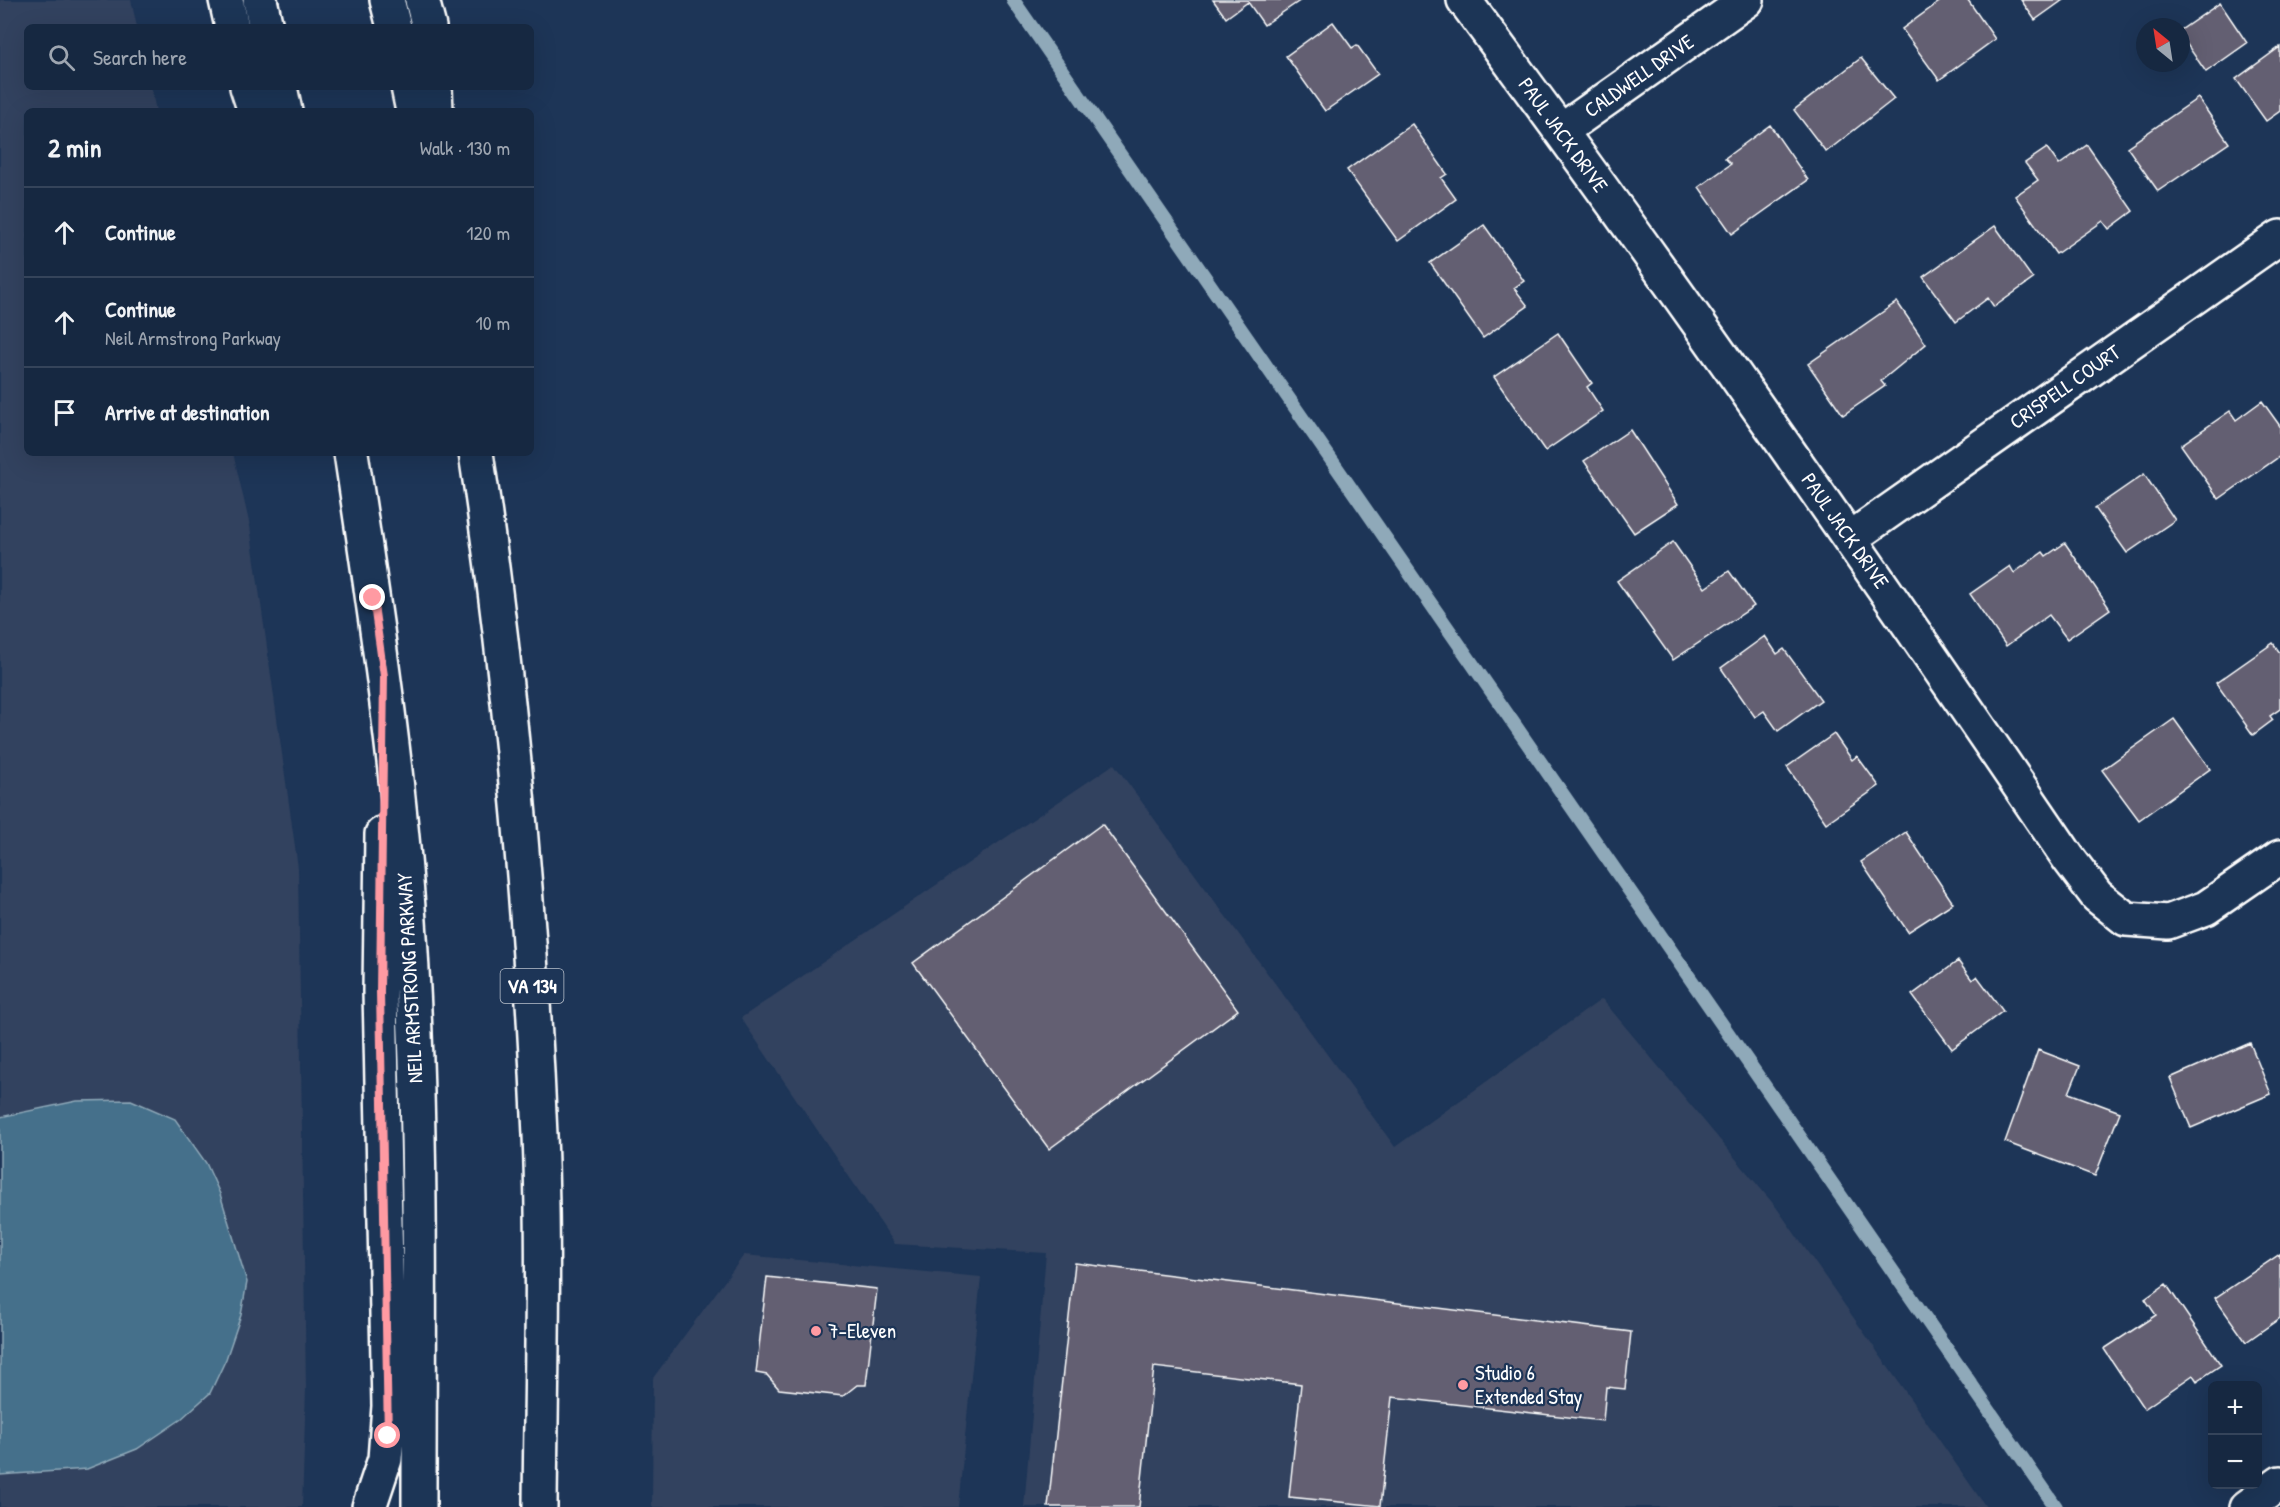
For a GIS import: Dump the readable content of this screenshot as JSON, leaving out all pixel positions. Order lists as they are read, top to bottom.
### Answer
{
  "streets": {
    "main road": [
      "CALDWELL DRIVE",
      "PAUL JACK DRIVE",
      "CRISPELL COURT",
      "NEIL ARMSTRONG PARKWAY",
      "VA 134"
    ]
  },
  "crossings": [
    ["CALDWELL DRIVE", "PAUL JACK DRIVE"],
    ["PAUL JACK DRIVE", "CRISPELL COURT"]
  ],
  "places": ["7-Eleven", "Studio 6 Extended Stay"],
  "north": "top left",
  "page": {
    "search": "Search here",
    "heading": ["2 min", "Walk · 130 m"],
    "list": [
      ["Continue", "120 m"],
      ["Continue", "Neil Armstrong Parkway", "10 m"],
      "Arrive at destination"
    ],
    "map_buttons": ["+", "−"]
  }
}
